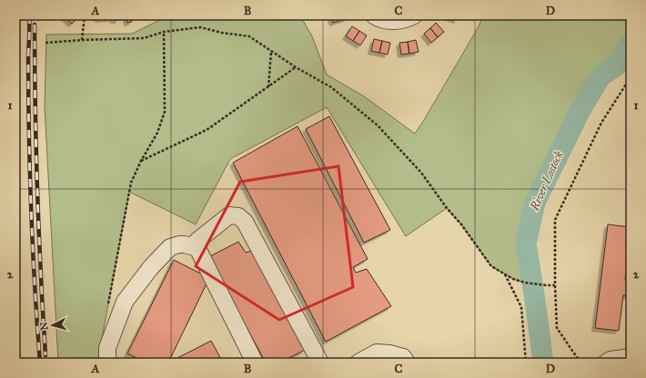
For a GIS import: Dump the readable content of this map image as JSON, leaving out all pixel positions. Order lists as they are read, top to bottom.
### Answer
{
  "water": ["River Lostock"],
  "north": "left",
  "grid": {
    "columns": [
      "A",
      "B",
      "C",
      "D"
    ],
    "rows": ["1", "2"]
  }
}
